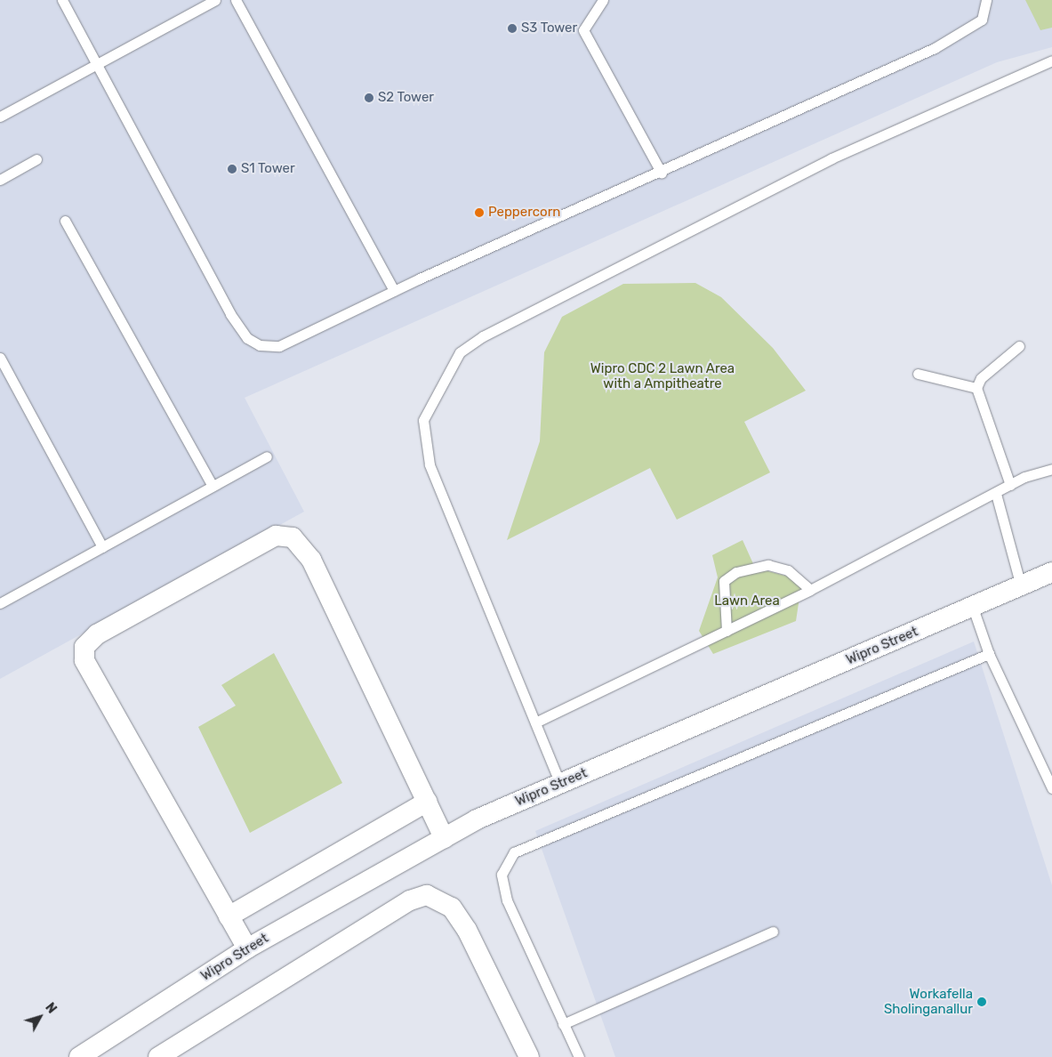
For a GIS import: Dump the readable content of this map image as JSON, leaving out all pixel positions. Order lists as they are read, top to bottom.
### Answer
{
  "streets": {
    "street": ["Wipro Street"]
  },
  "parks": ["Wipro CDC 2 Lawn Area with a Ampitheatre", "Lawn Area"],
  "places": [
    "S3 Tower",
    "S2 Tower",
    "S1 Tower",
    "Peppercorn",
    "Workafella Sholinganallur"
  ],
  "north": "top right"
}
